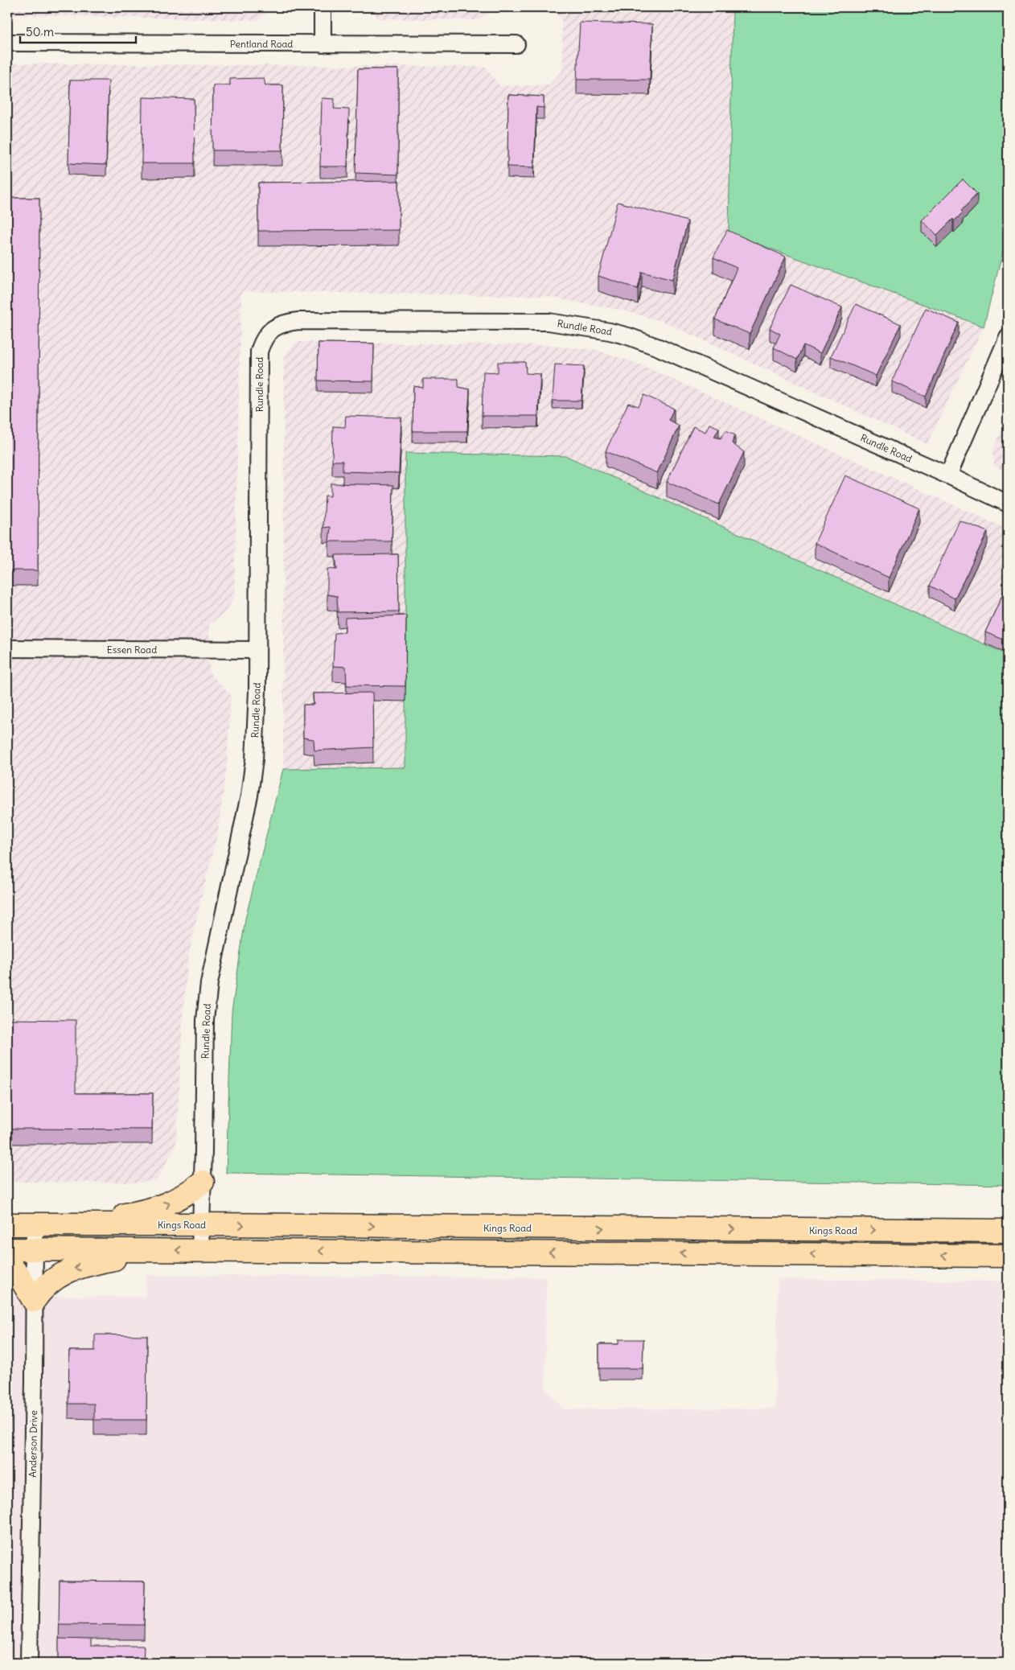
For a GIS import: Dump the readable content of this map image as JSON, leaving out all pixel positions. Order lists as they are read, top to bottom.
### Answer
{
  "streets": {
    "main road": ["Kings Road"],
    "street": [
      "Pentland Road",
      "Rundle Road",
      "Essen Road",
      "Anderson Drive"
    ]
  },
  "crossings": [
    ["Rundle Road", "Essen Road"],
    ["Rundle Road", "Kings Road"],
    ["Kings Road", "Anderson Drive"]
  ],
  "scale_bar": "50 m"
}
